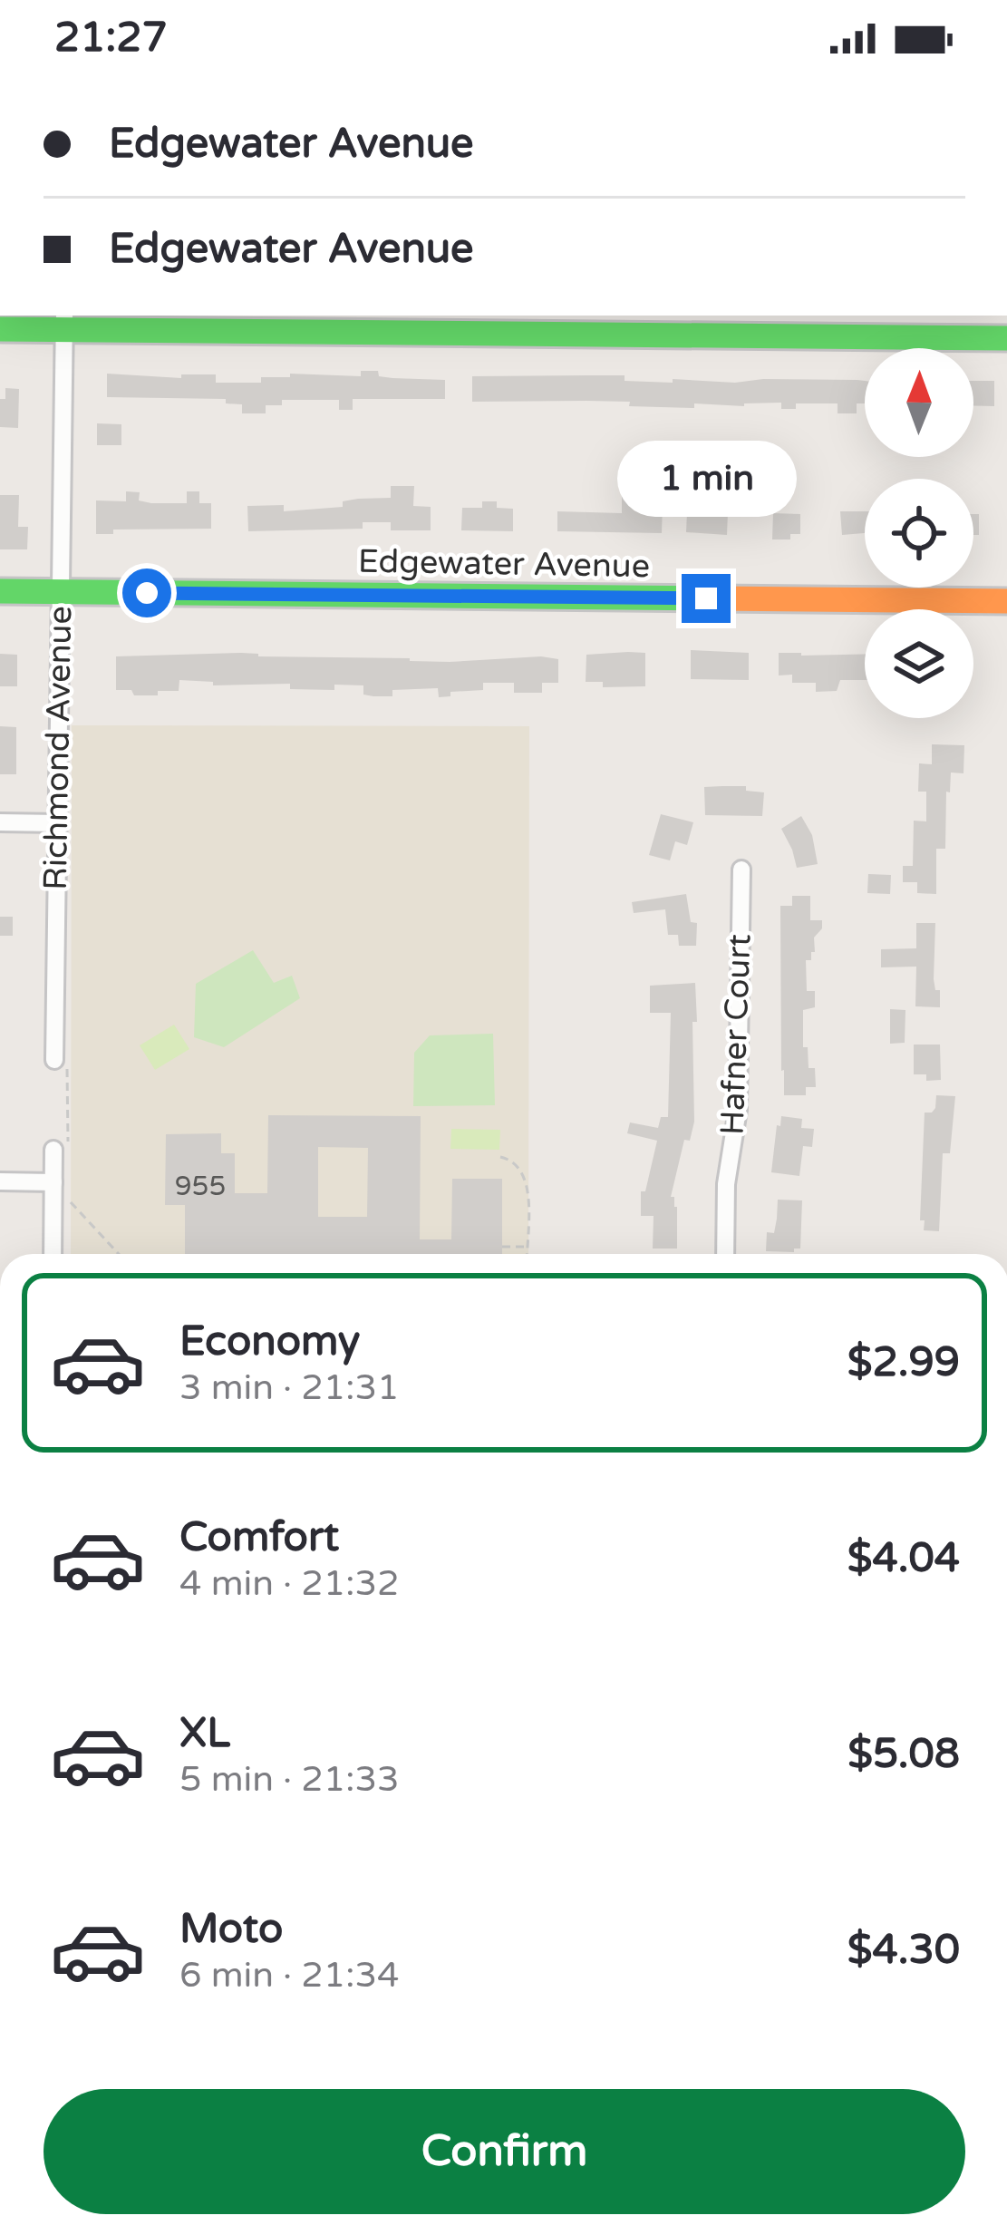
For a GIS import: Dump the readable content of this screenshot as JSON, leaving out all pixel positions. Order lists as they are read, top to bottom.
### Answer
{
  "streets": {
    "street": ["Edgewater Avenue", "Richmond Avenue", "Hafner Court"]
  },
  "crossings": [
    ["Edgewater Avenue", "Richmond Avenue"]
  ],
  "house_numbers": ["955"],
  "north": "top",
  "page": {
    "status": "21:27",
    "banner": ["Edgewater Avenue", "Edgewater Avenue"],
    "bubble": "1 min",
    "list": [
      {
        "name": "Economy",
        "note": "3 min · 21:31",
        "value": "$2.99"
      },
      {
        "name": "Comfort",
        "note": "4 min · 21:32",
        "value": "$4.04"
      },
      {
        "name": "XL",
        "note": "5 min · 21:33",
        "value": "$5.08"
      },
      {
        "name": "Moto",
        "note": "6 min · 21:34",
        "value": "$4.30"
      }
    ],
    "buttons": "Confirm"
  }
}
